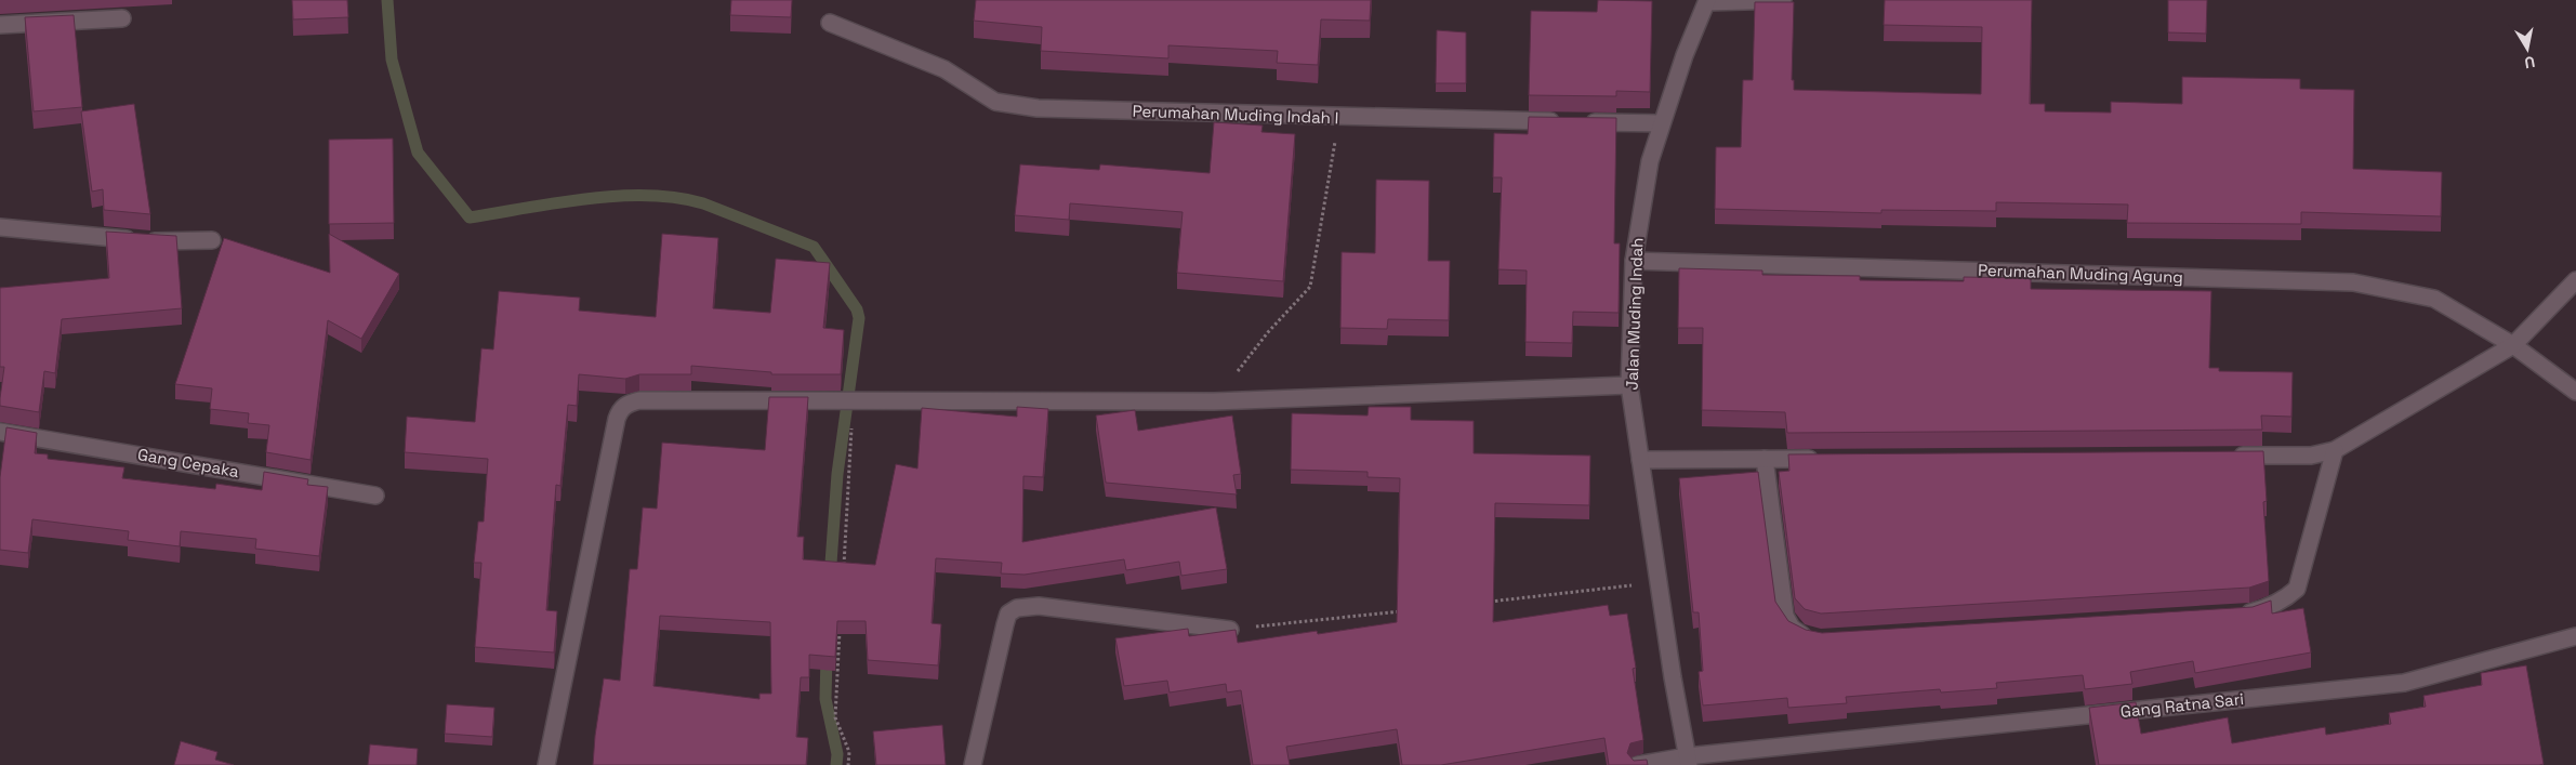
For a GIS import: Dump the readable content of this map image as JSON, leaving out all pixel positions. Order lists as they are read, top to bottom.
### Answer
{
  "streets": {
    "street": [
      "Perumahan Muding Indah I",
      "Perumahan Muding Agung",
      "Jalan Muding Indah",
      "Gang Cepaka",
      "Gang Ratna Sari"
    ]
  },
  "crossings": [
    ["Perumahan Muding Indah I", "Jalan Muding Indah"],
    ["Perumahan Muding Agung", "Jalan Muding Indah"],
    ["Jalan Muding Indah", "Gang Ratna Sari"]
  ],
  "north": "bottom"
}
